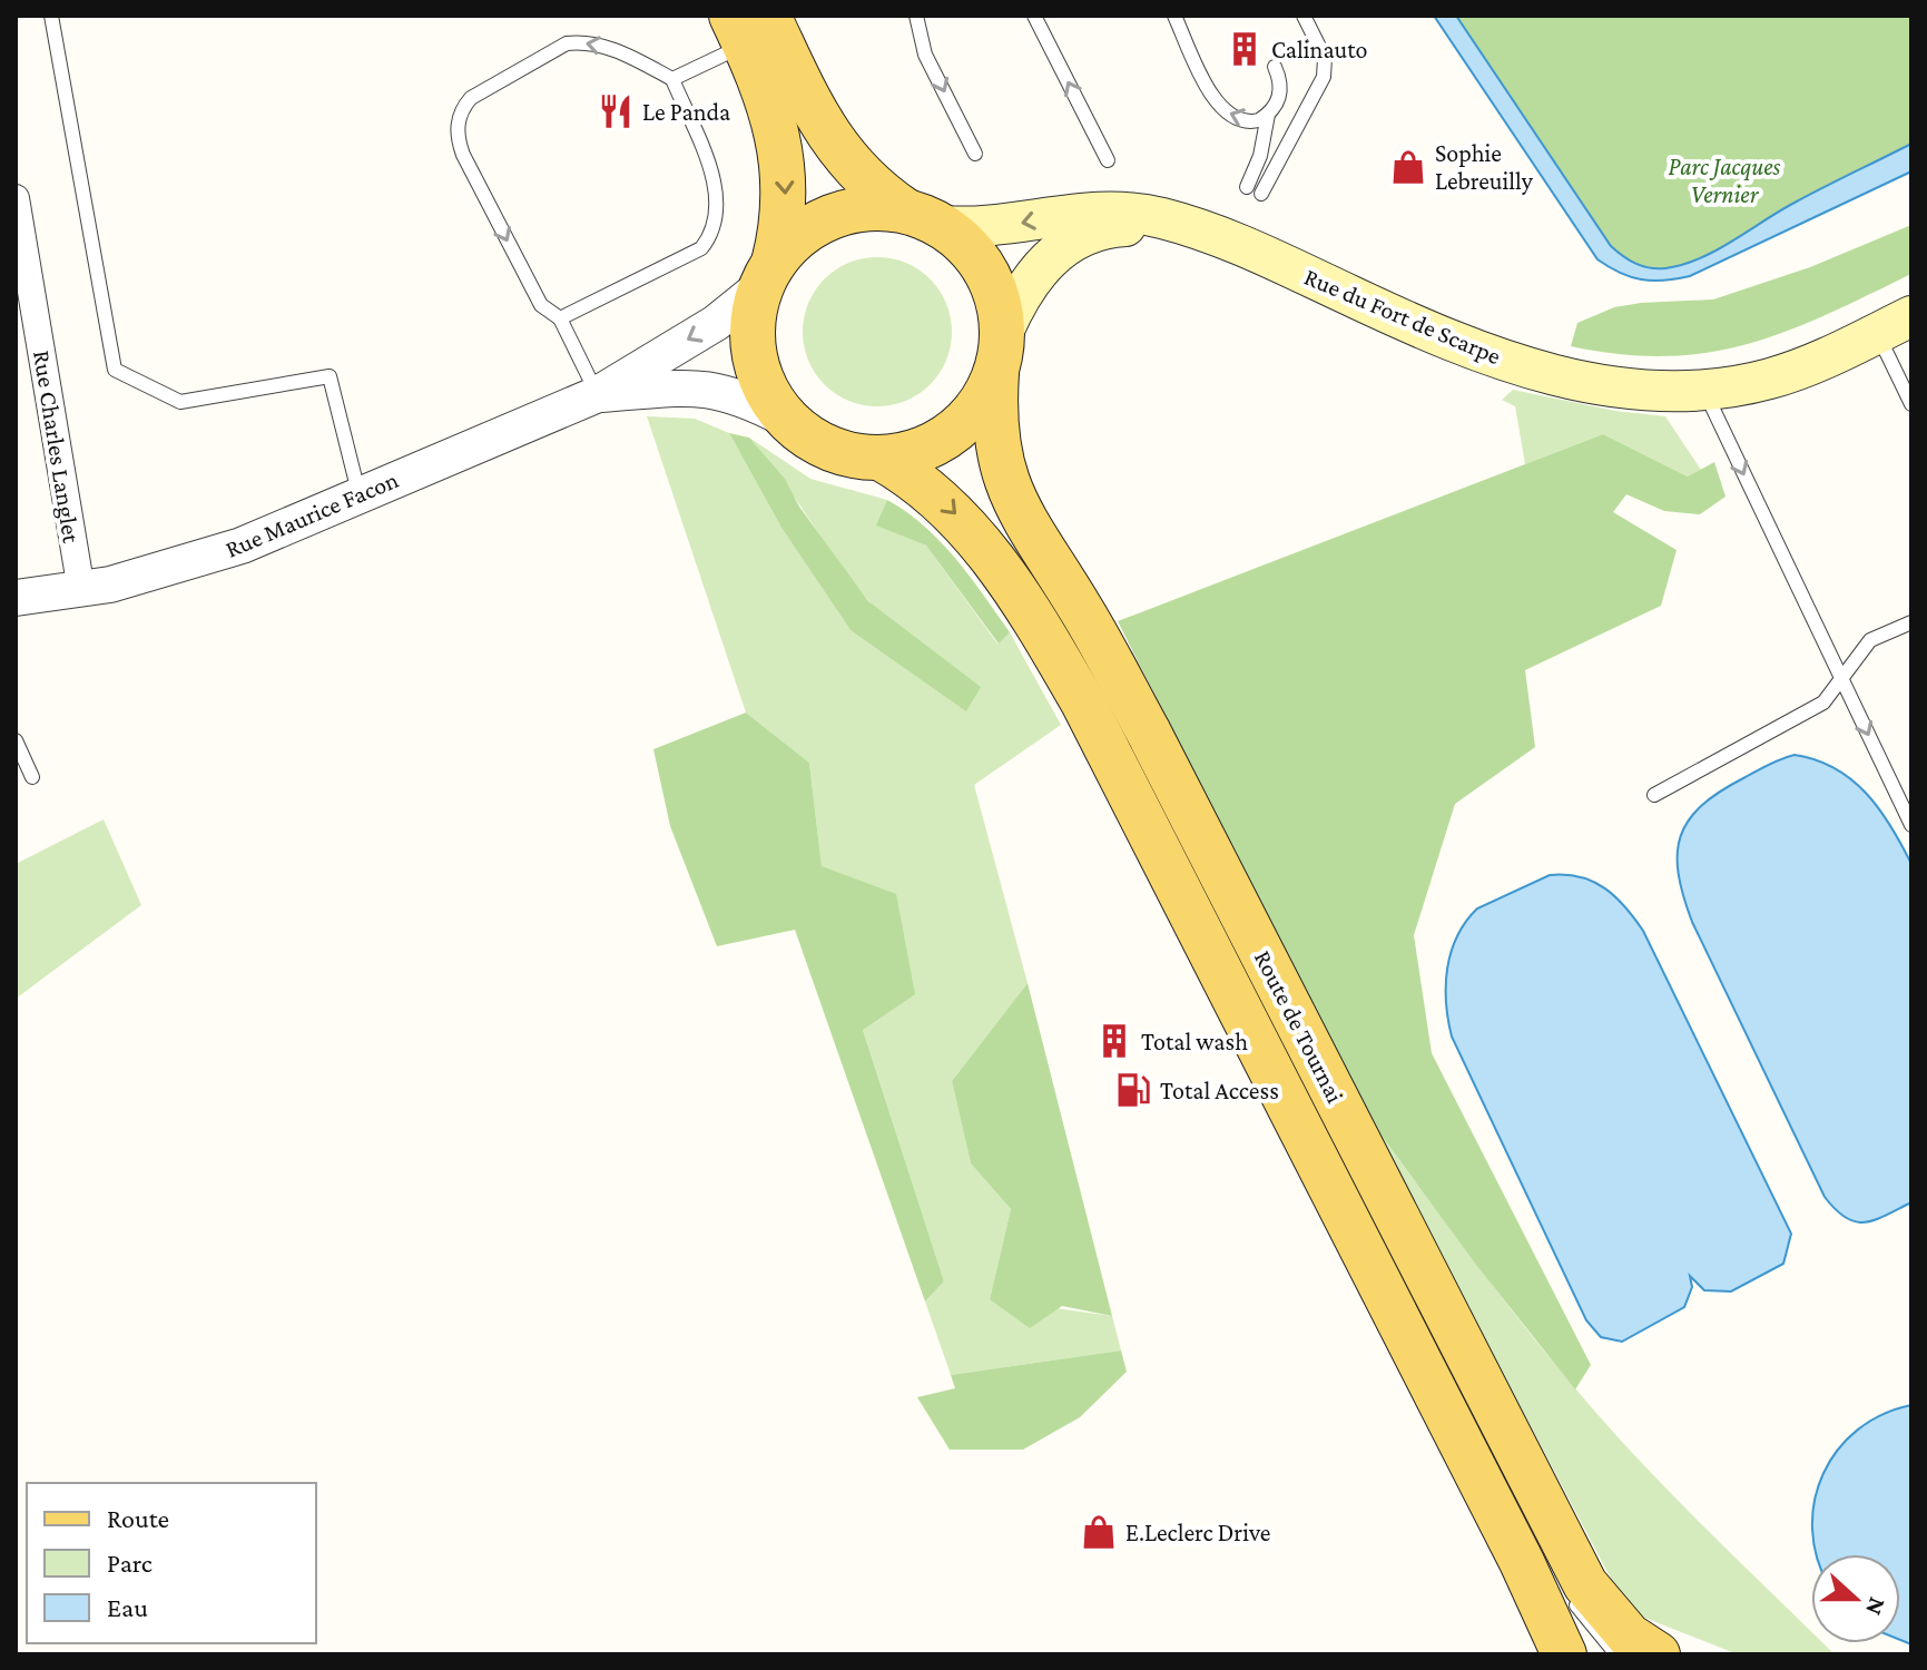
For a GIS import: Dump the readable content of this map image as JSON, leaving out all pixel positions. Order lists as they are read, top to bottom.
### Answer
{
  "streets": {
    "main road": ["Rue du Fort de Scarpe", "Route de Tournai"],
    "street": ["Rue Charles Langlet", "Rue Maurice Facon"]
  },
  "crossings": [
    ["Rue du Fort de Scarpe", "Rue Maurice Facon"],
    ["Rue du Fort de Scarpe", "Route de Tournai"],
    ["Rue Charles Langlet", "Rue Maurice Facon"],
    ["Rue Maurice Facon", "Route de Tournai"]
  ],
  "parks": ["Parc Jacques Vernier"],
  "places": {
    "building": ["Calinauto", "Total wash"],
    "restaurant": ["Le Panda"],
    "shop": ["Sophie Lebreuilly", "E.Leclerc Drive"],
    "fuel station": ["Total Access"]
  },
  "legend": ["Route", "Parc", "Eau"],
  "north": "right"
}
